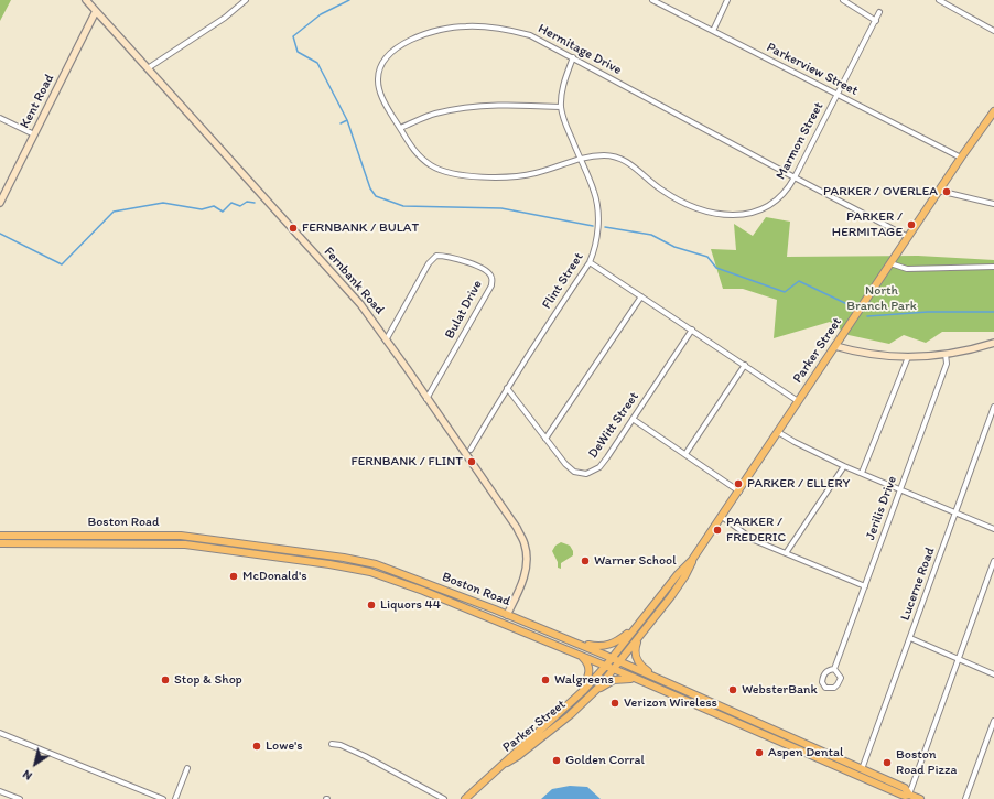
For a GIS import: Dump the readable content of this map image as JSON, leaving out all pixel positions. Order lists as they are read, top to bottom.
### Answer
{
  "streets": {
    "main road": [
      "Kent Road",
      "Fernbank Road",
      "Parker Street",
      "Boston Road"
    ],
    "street": [
      "Hermitage Drive",
      "Parkerview Street",
      "Marmon Street",
      "Flint Street",
      "Bulat Drive",
      "DeWitt Street",
      "Jerilis Drive",
      "Lucerne Road"
    ]
  },
  "crossings": [
    ["Hermitage Drive", "Marmon Street"],
    ["Hermitage Drive", "Flint Street"],
    ["Hermitage Drive", "Parker Street"],
    ["Parkerview Street", "Marmon Street"],
    ["Parkerview Street", "Parker Street"],
    ["Kent Road", "Fernbank Road"],
    ["Marmon Street", "Flint Street"],
    ["Fernbank Road", "Bulat Drive"],
    ["Fernbank Road", "Boston Road"],
    ["Flint Street", "DeWitt Street"],
    ["Parker Street", "Boston Road"],
    ["Boston Road", "Lucerne Road"]
  ],
  "parks": ["North Branch Park"],
  "places": [
    "PARKER / OVERLEA",
    "PARKER / HERMITAGE",
    "FERNBANK / BULAT",
    "FERNBANK / FLINT",
    "PARKER / ELLERY",
    "PARKER / FREDERIC",
    "Warner School",
    "McDonald's",
    "Liquors 44",
    "Stop & Shop",
    "Walgreens",
    "WebsterBank",
    "Verizon Wireless",
    "Lowe's",
    "Aspen Dental",
    "Golden Corral",
    "Boston Road Pizza"
  ],
  "north": "bottom left"
}
